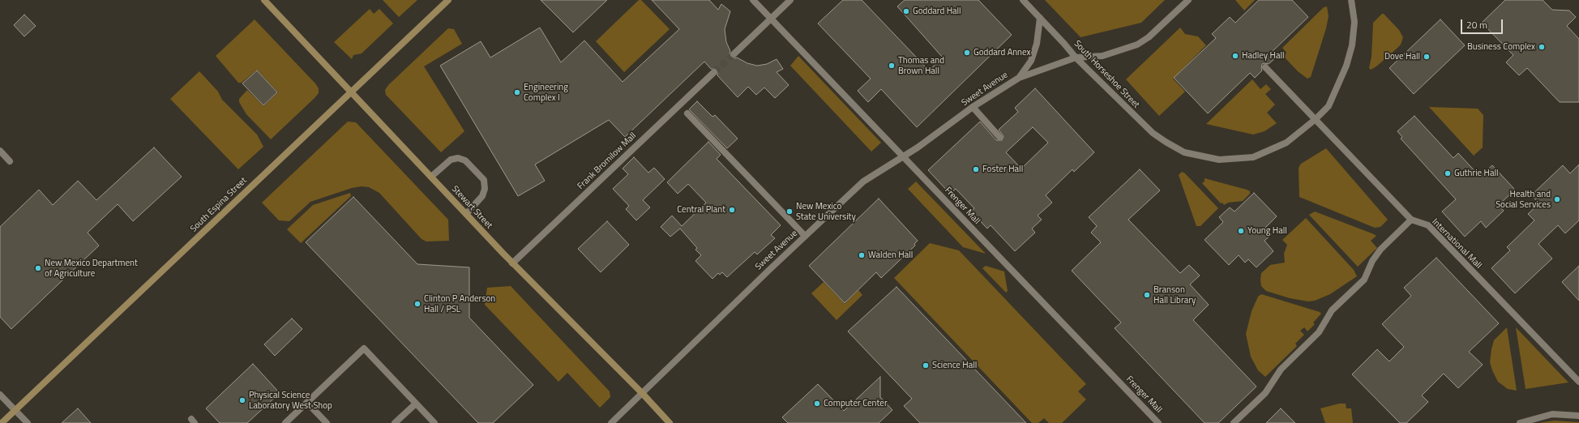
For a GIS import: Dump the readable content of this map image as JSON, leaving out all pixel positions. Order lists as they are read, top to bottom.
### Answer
{
  "streets": {
    "street": [
      "South Horseshoe Street",
      "Sweet Avenue",
      "Frank Bromilow Mall",
      "South Espina Street",
      "Frenger Mall",
      "Stewart Street",
      "International Mall"
    ]
  },
  "crossings": [
    ["South Horseshoe Street", "Sweet Avenue"],
    ["South Horseshoe Street", "International Mall"],
    ["Sweet Avenue", "Frenger Mall"],
    ["Sweet Avenue", "Stewart Street"],
    ["Frank Bromilow Mall", "Stewart Street"],
    ["South Espina Street", "Stewart Street"]
  ],
  "places": [
    "Goddard Hall",
    "Business Complex",
    "Goddard Annex",
    "Hadley Hall",
    "Dove Hall",
    "Thomas and Brown Hall",
    "Engineering Complex I",
    "Foster Hall",
    "Guthrie Hall",
    "Health and Social Services",
    "Central Plant",
    "New Mexico State University",
    "Young Hall",
    "Walden Hall",
    "New Mexico Department of Agriculture",
    "Branson Hall Library",
    "Clinton P Anderson Hall / PSL",
    "Science Hall",
    "Physical Science Laboratory West Shop",
    "Computer Center"
  ],
  "scale_bar": "20 m"
}
